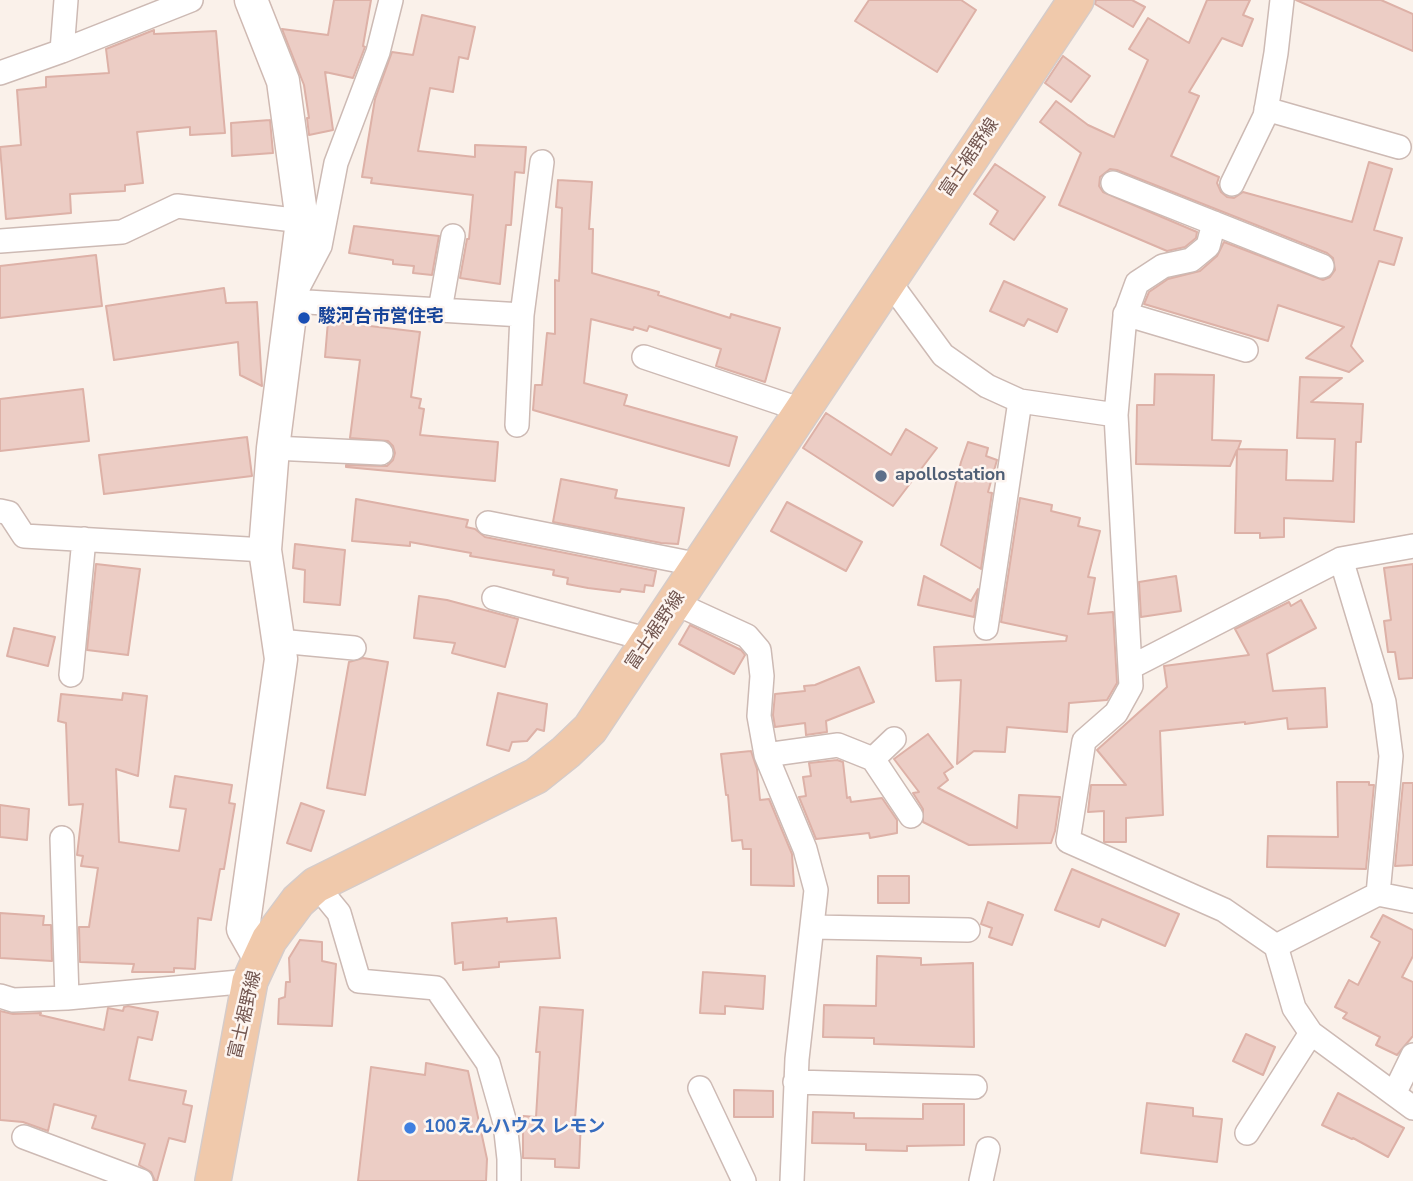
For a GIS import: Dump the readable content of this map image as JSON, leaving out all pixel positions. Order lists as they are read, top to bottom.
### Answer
{
  "streets": {
    "main road": ["富士裾野線"]
  },
  "places": ["駿河台市営住宅", "apollostation", "100えんハウス レモン"]
}
